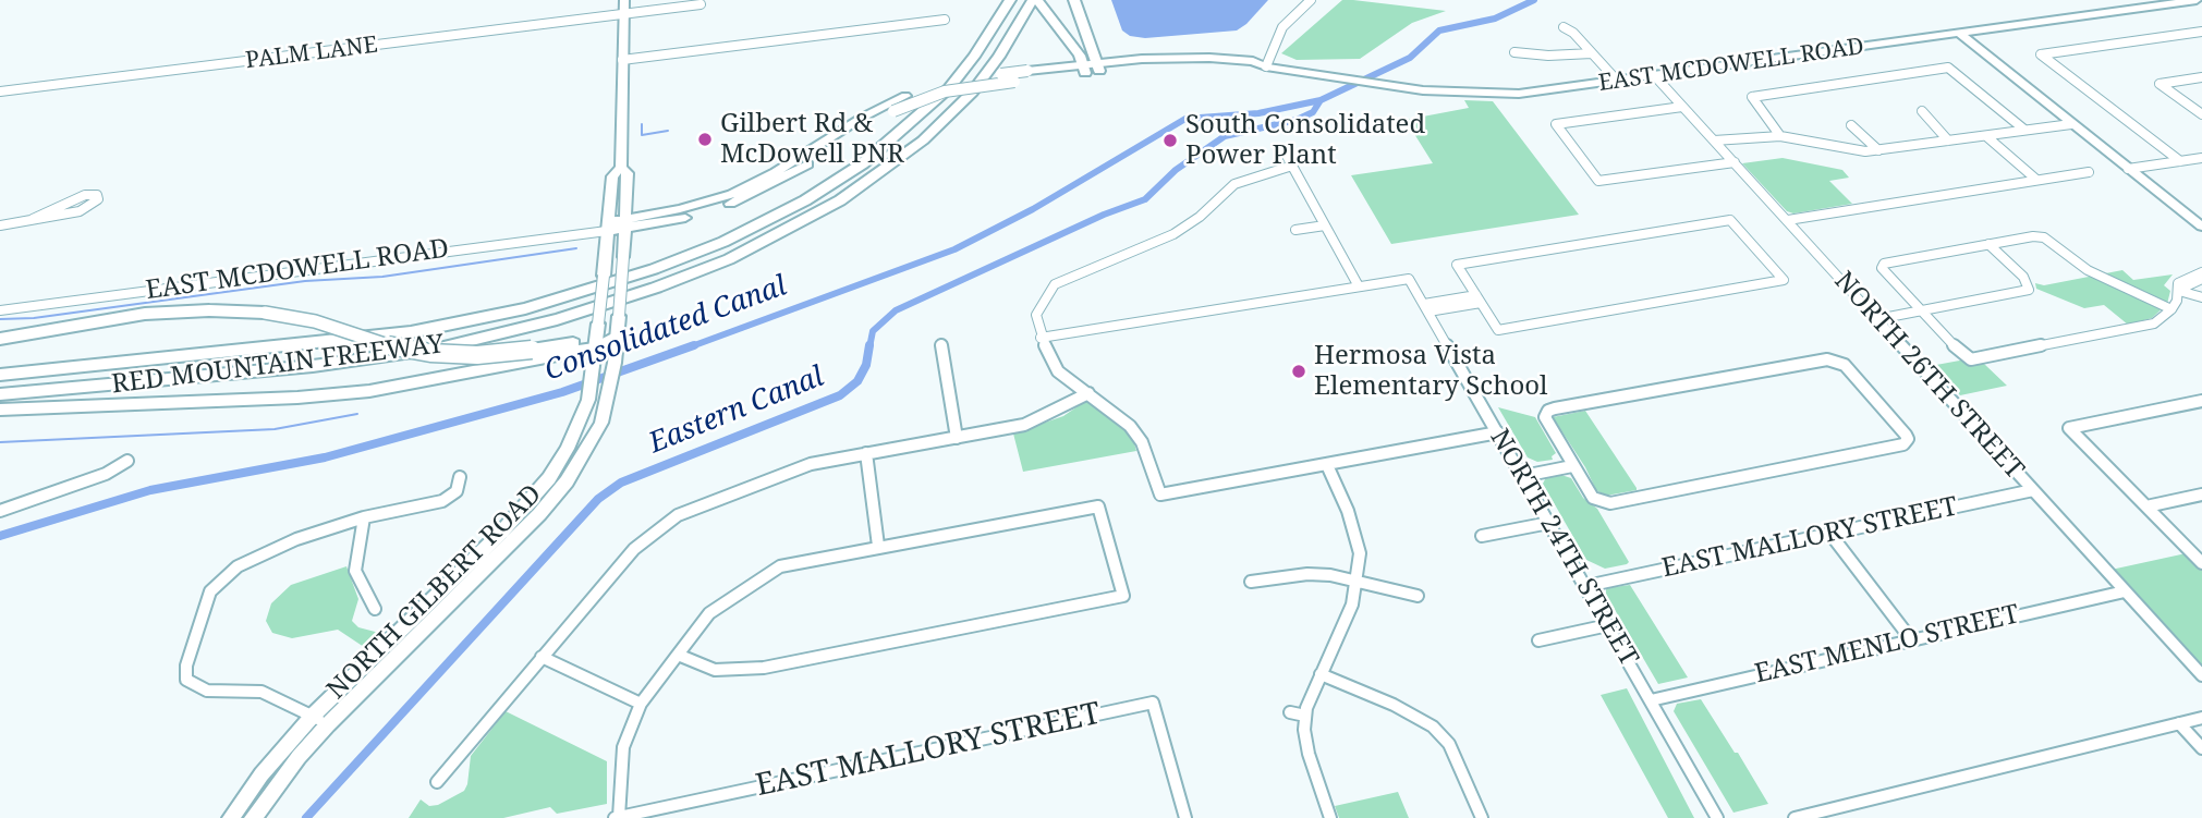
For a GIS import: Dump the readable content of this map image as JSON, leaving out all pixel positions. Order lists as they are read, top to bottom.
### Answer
{
  "streets": {
    "highway": ["RED MOUNTAIN FREEWAY"],
    "main road": ["EAST MCDOWELL ROAD", "NORTH GILBERT ROAD"],
    "street": [
      "PALM LANE",
      "NORTH 26TH STREET",
      "EAST MALLORY STREET",
      "NORTH 24TH STREET",
      "EAST MENLO STREET"
    ]
  },
  "crossings": [
    ["PALM LANE", "NORTH GILBERT ROAD"],
    ["EAST MCDOWELL ROAD", "NORTH 26TH STREET"],
    ["EAST MCDOWELL ROAD", "NORTH GILBERT ROAD"],
    ["NORTH 26TH STREET", "EAST MALLORY STREET"],
    ["NORTH 26TH STREET", "EAST MENLO STREET"],
    ["EAST MALLORY STREET", "NORTH 24TH STREET"],
    ["NORTH 24TH STREET", "EAST MENLO STREET"]
  ],
  "water": ["Consolidated Canal", "Eastern Canal"],
  "places": ["Gilbert Rd & McDowell PNR", "South Consolidated Power Plant", "Hermosa Vista Elementary School"]
}
